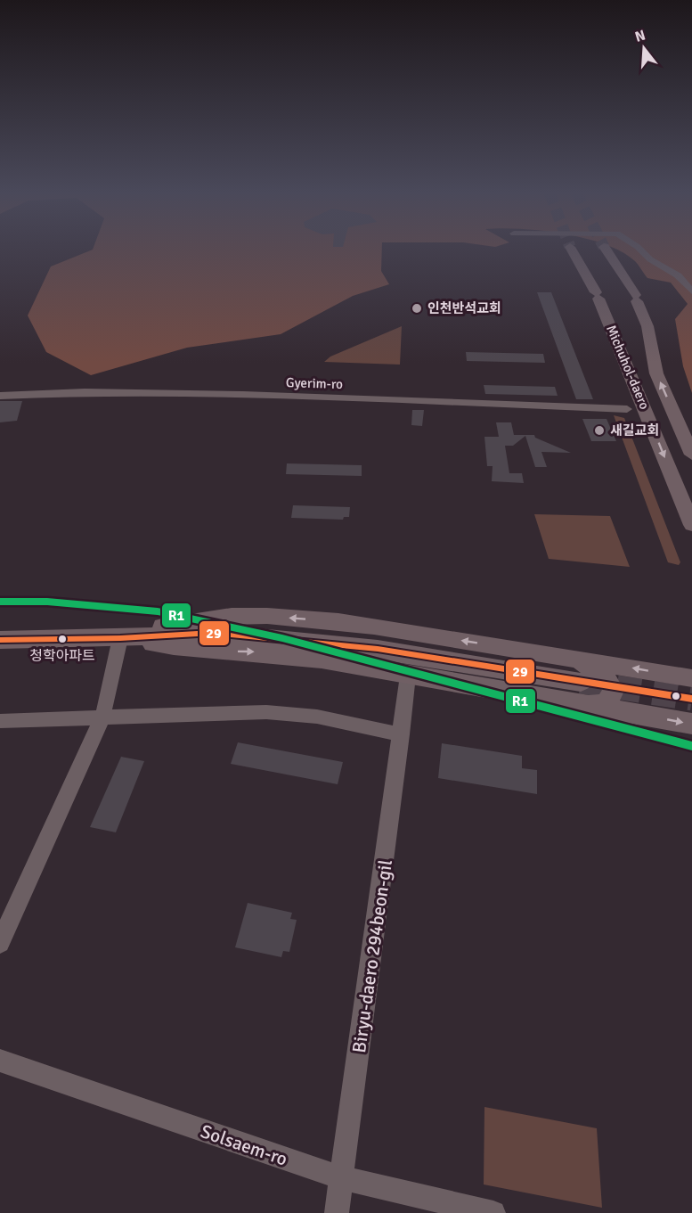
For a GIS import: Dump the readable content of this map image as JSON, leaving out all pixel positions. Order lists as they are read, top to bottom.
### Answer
{
  "streets": {
    "main road": ["Michuhol-daero"],
    "street": ["Gyerim-ro", "Biryu-daero 294beon-gil", "Solsaem-ro"]
  },
  "crossings": [
    ["Biryu-daero 294beon-gil", "Solsaem-ro"]
  ],
  "places": ["인천반석교회", "새길교회", "청학아파트"],
  "lines": ["transit line R1", "transit line 29"],
  "north": "top"
}
